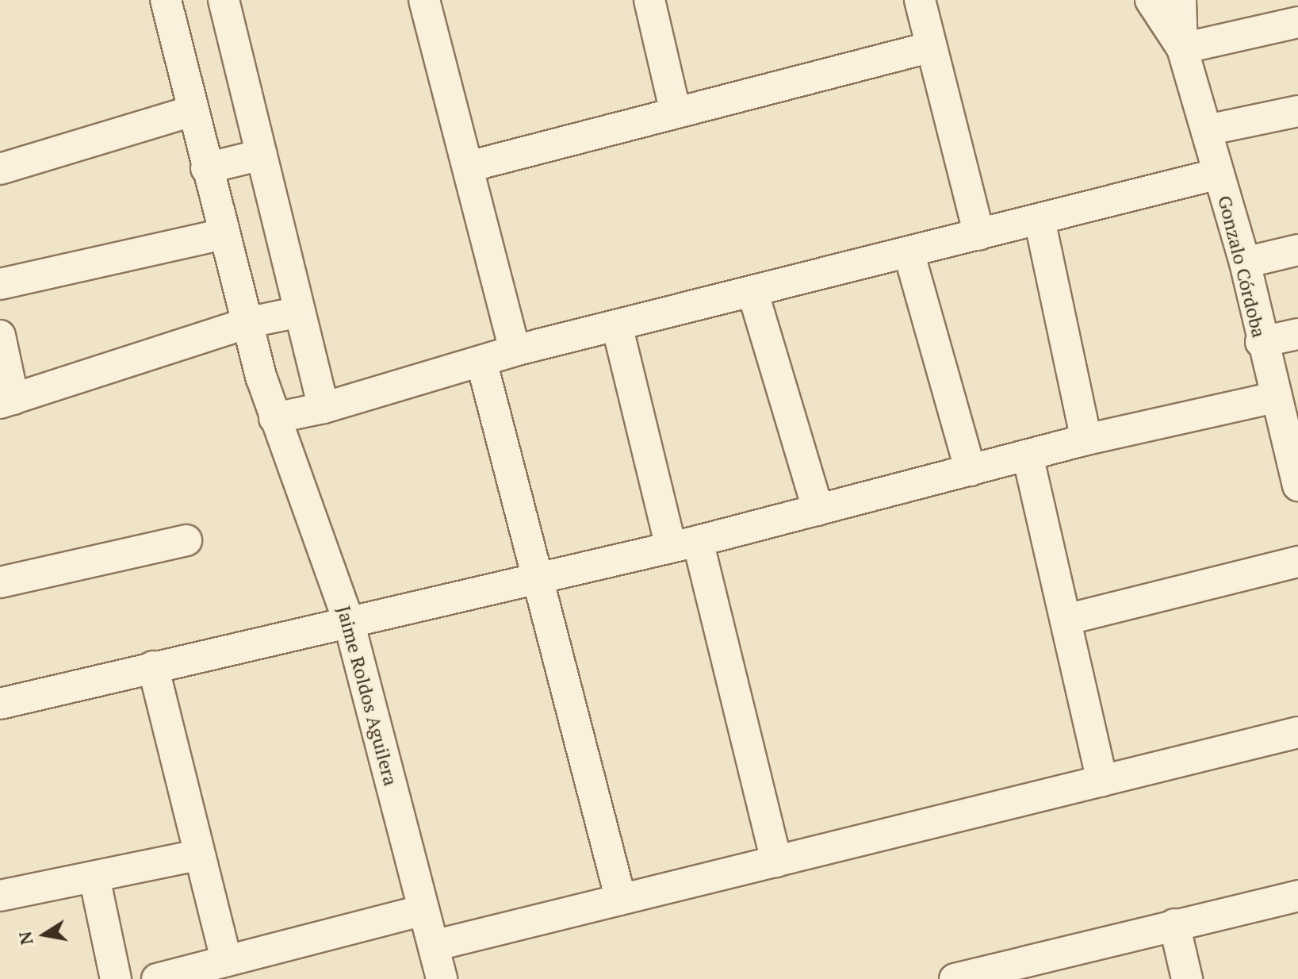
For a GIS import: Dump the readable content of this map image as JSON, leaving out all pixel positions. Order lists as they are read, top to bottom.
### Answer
{
  "streets": {
    "street": ["Gonzalo Córdoba", "Jaime Roldos Aguilera"]
  },
  "north": "left"
}
